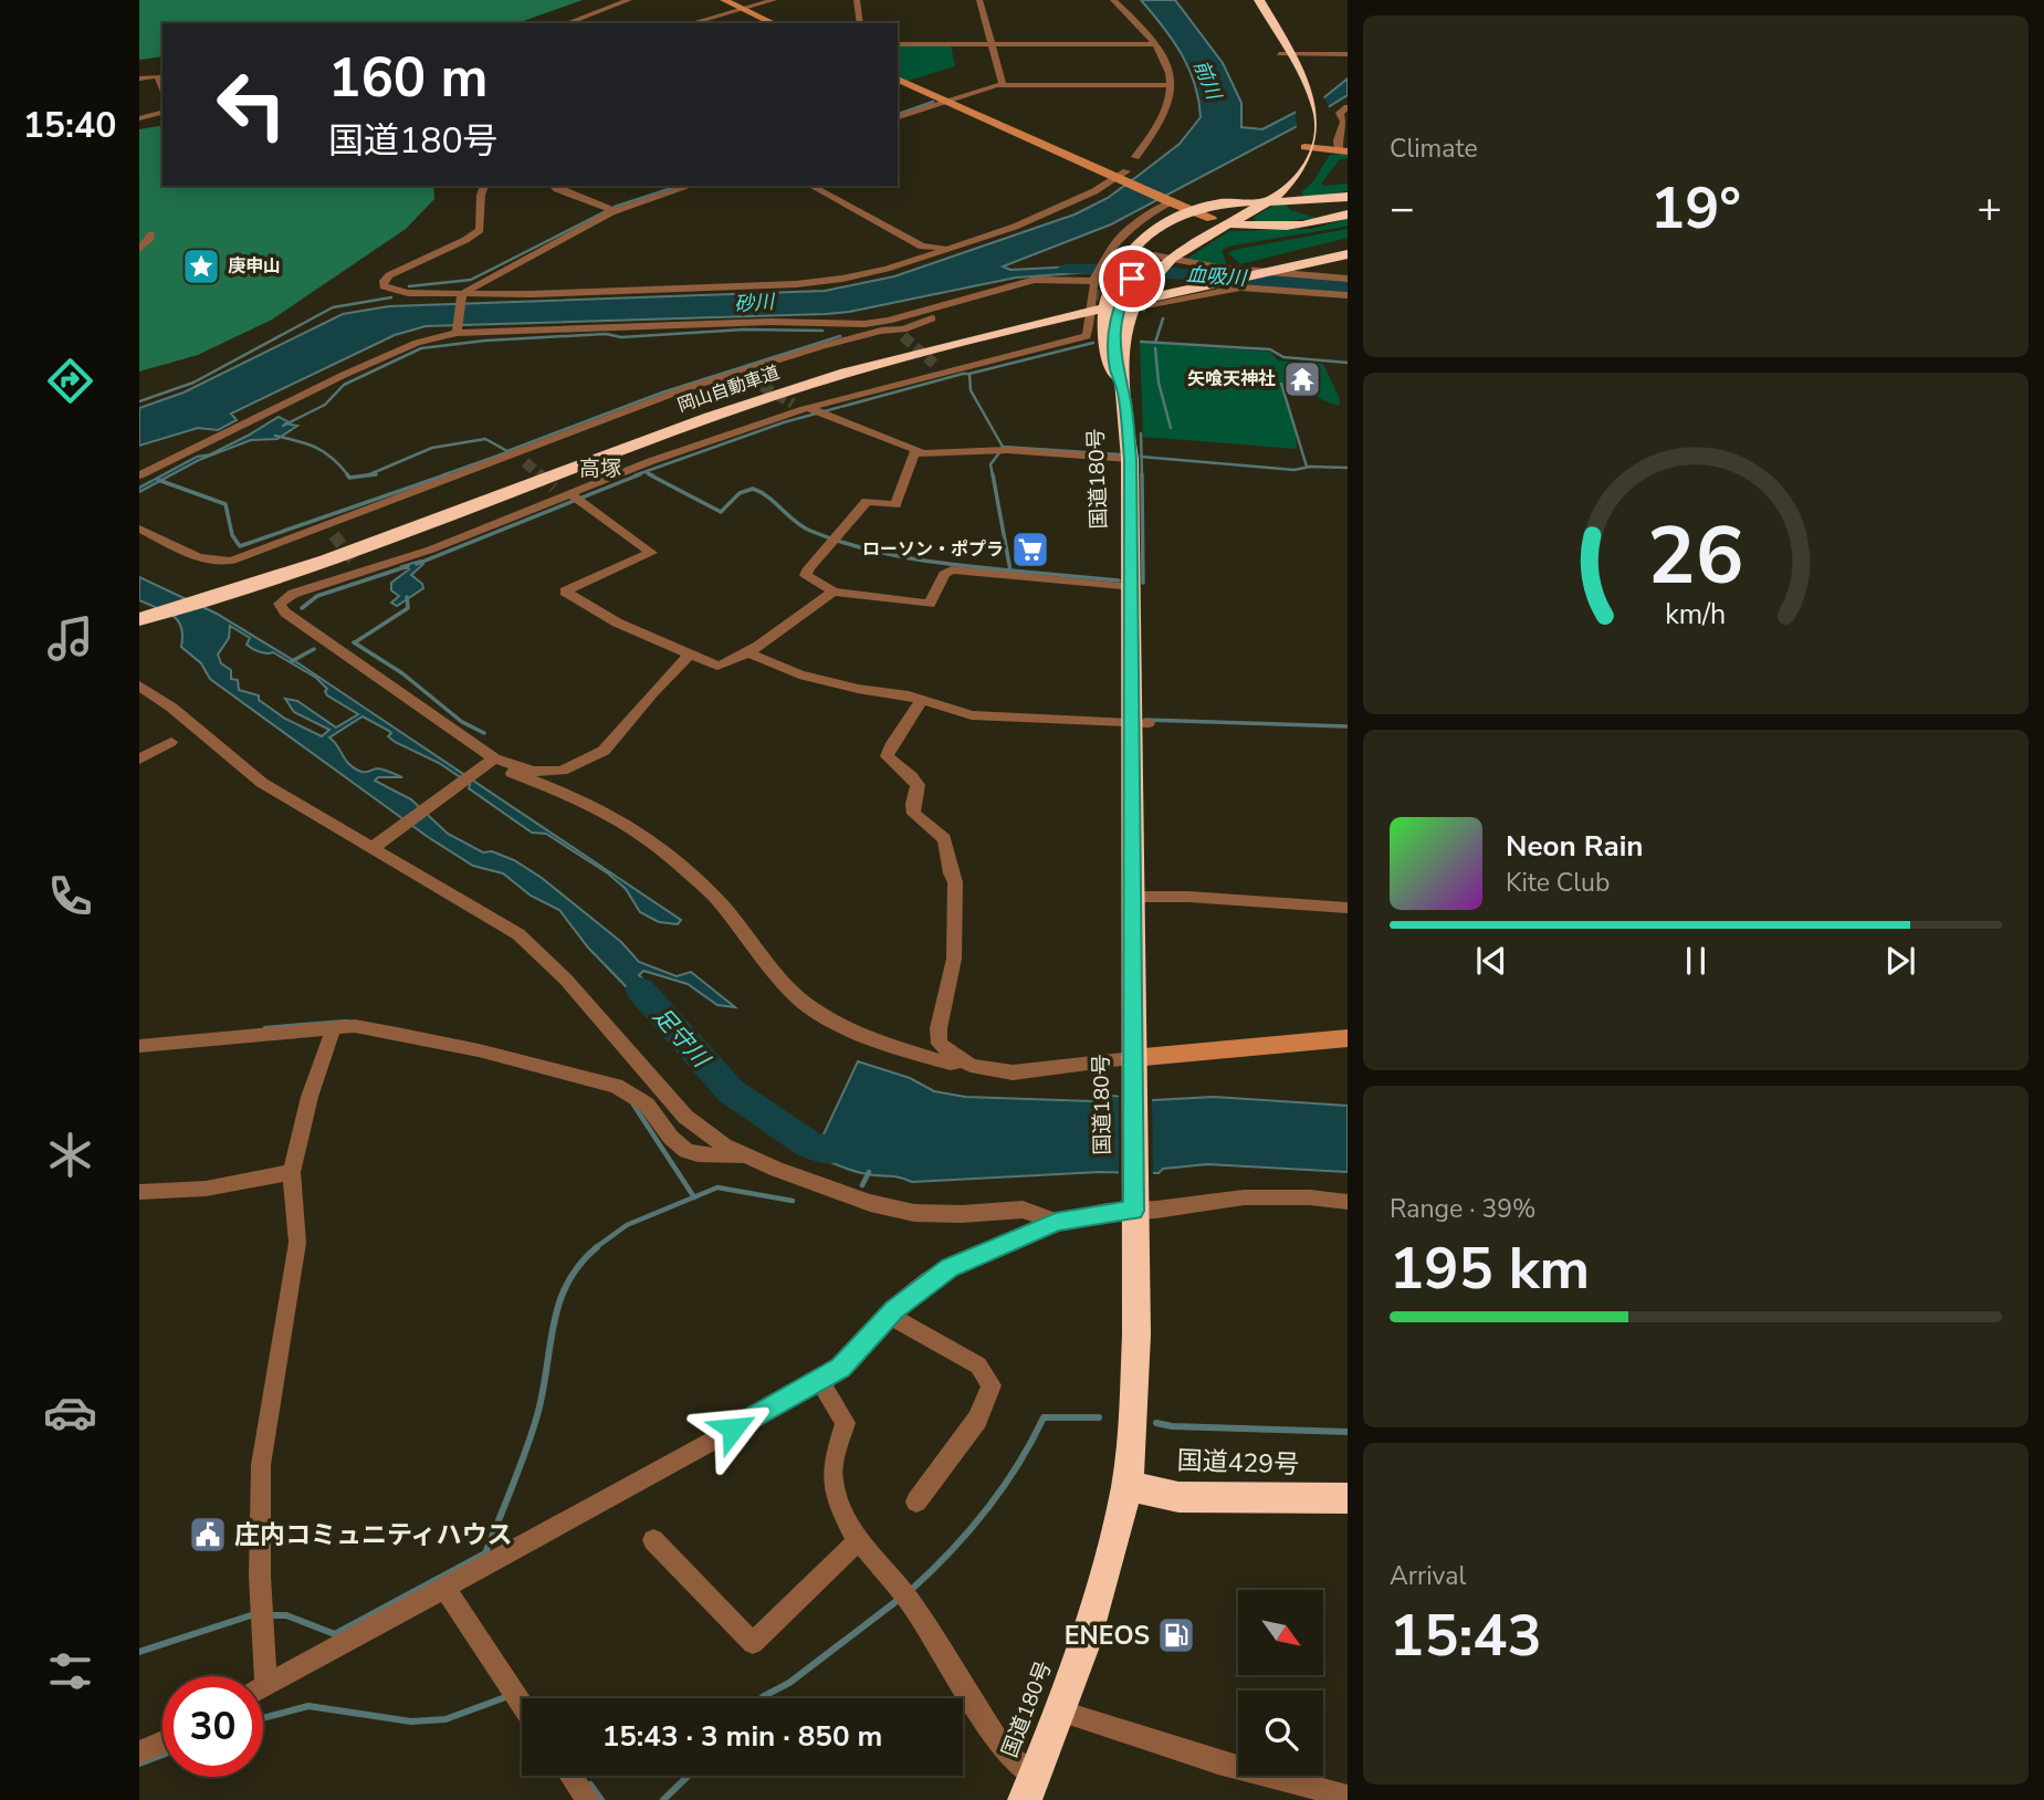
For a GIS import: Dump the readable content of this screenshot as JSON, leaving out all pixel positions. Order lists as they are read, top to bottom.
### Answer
{
  "streets": {
    "highway": ["岡山自動車道", "国道180号", "国道429号"]
  },
  "crossings": [
    ["国道180号", "国道429号"]
  ],
  "districts": ["高塚"],
  "water": [
    "前川",
    "血吸川",
    "砂川",
    "足守川"
  ],
  "places": {
    "place": ["庚申山"],
    "temple": ["矢喰天神社"],
    "supermarket": ["ローソン・ポプラ"],
    "public building": ["庄内コミュニティハウス"],
    "fuel station": ["ENEOS"]
  },
  "north": "bottom right",
  "page": {
    "tabs": "15:40",
    "tile": [
      "Climate",
      ["Range · 39%", "195 km"],
      ["Arrival", "15:43"]
    ],
    "turn": ["160 m", "国道180号"],
    "heat": ["−", "19°", "+"],
    "song": ["Neon Rain", "Kite Club"],
    "limit": "30",
    "trip": "15:43 · 3 min · 850 m",
    "gauge": ["26", "km/h"]
  }
}
